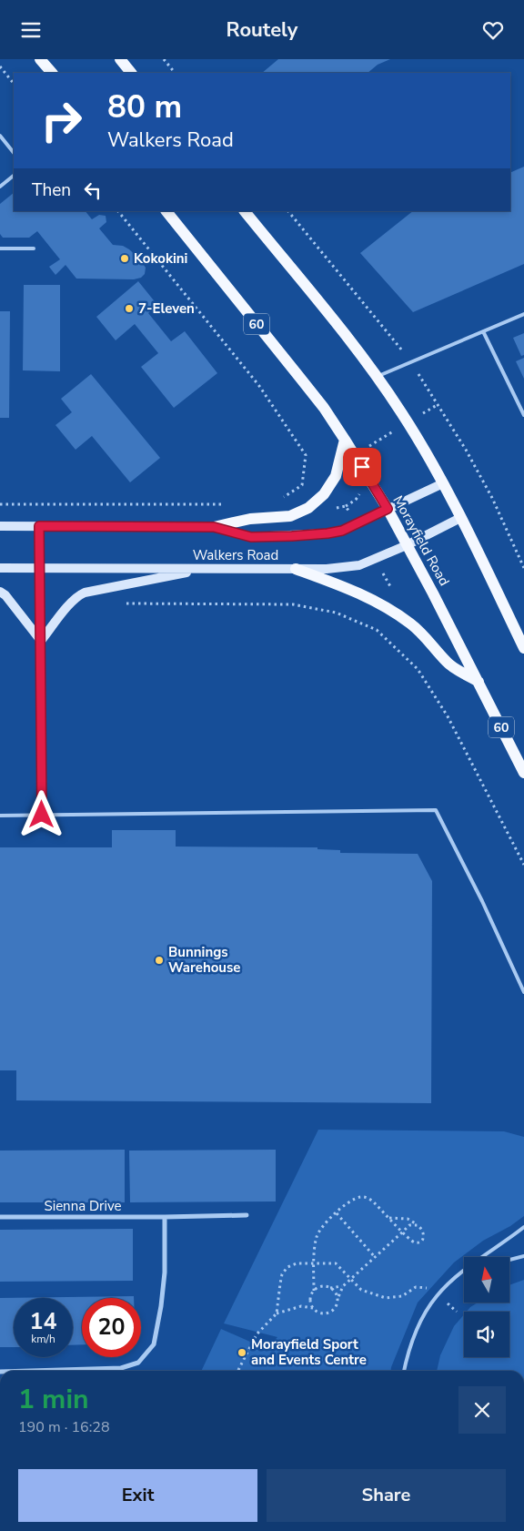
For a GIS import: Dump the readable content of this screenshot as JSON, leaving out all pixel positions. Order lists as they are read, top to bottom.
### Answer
{
  "streets": {
    "main road": ["60", "Morayfield Road", "Walkers Road"],
    "street": ["Sienna Drive"]
  },
  "crossings": [
    ["Morayfield Road", "Walkers Road"]
  ],
  "places": [
    "Kokokini",
    "7-Eleven",
    "Bunnings Warehouse",
    "Morayfield Sport and Events Centre"
  ],
  "north": "top",
  "page": {
    "header": "Routely",
    "turn": ["80 m", "Walkers Road"],
    "then": "Then",
    "speed": "14 km/h",
    "limit": "20",
    "heading": ["1 min", "190 m · 16:28"],
    "buttons": ["Exit", "Share"]
  }
}
